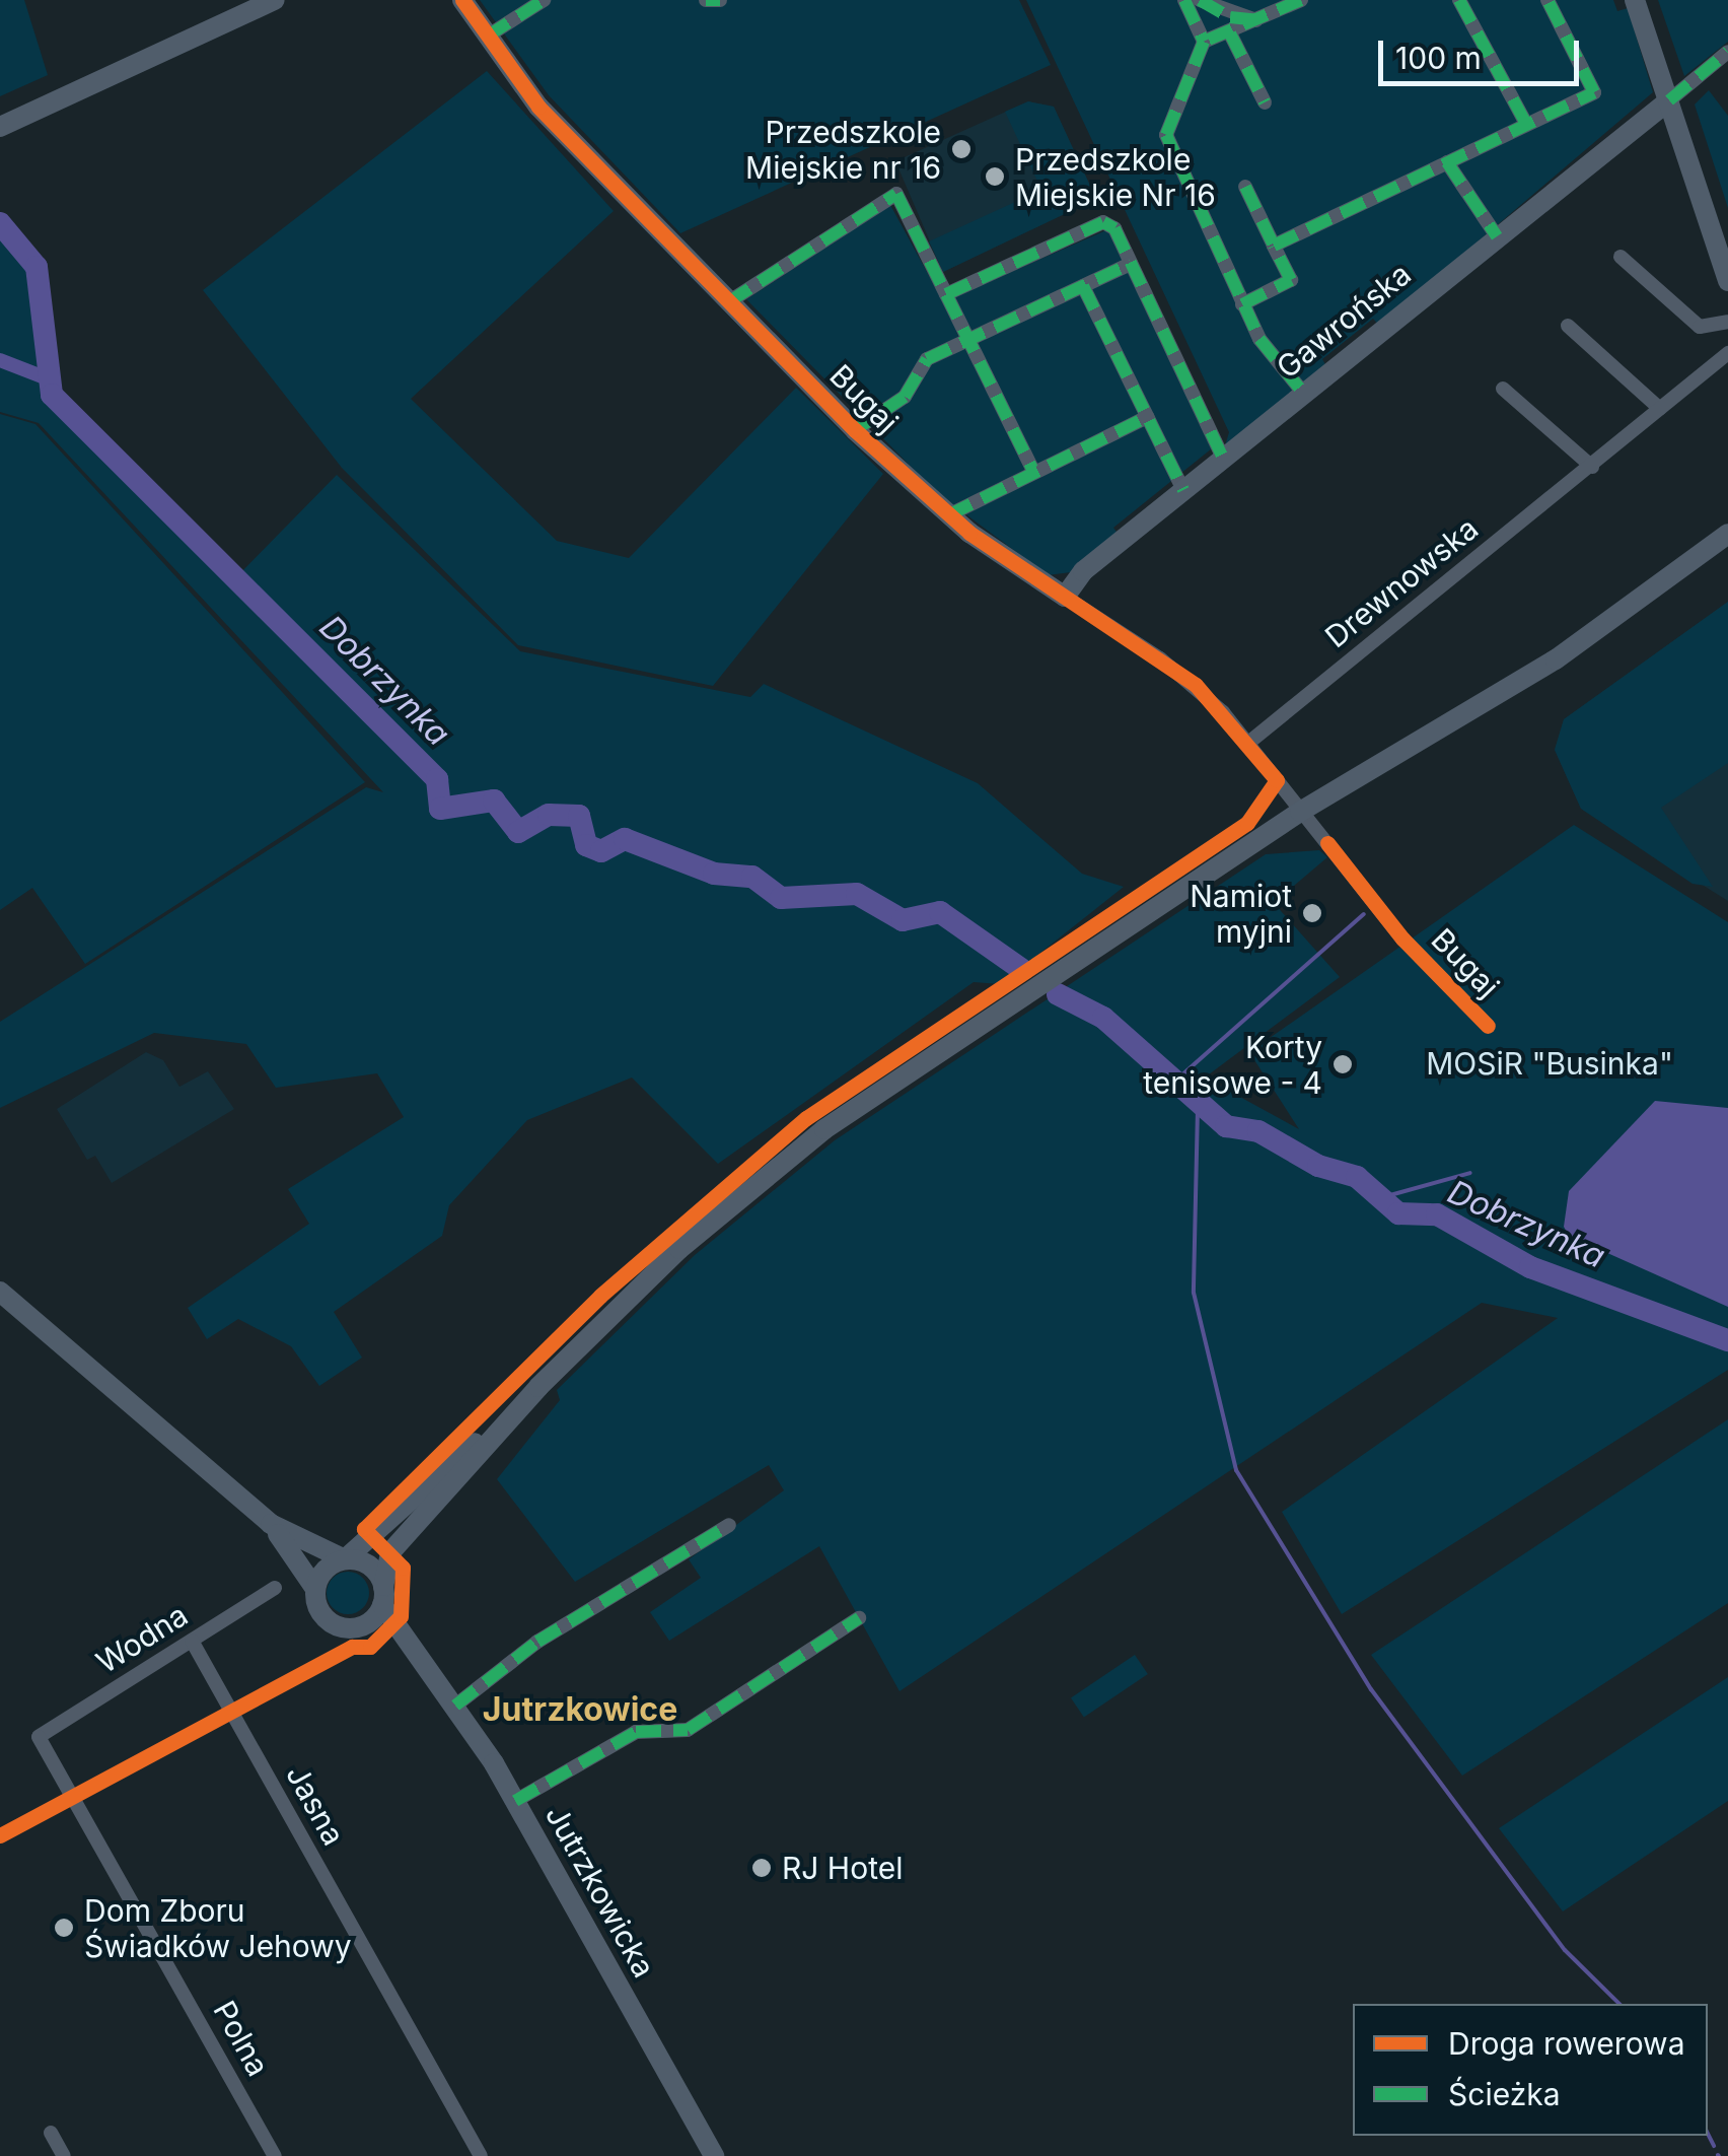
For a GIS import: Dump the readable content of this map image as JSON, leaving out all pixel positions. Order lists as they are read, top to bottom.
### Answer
{
  "streets": {
    "street": [
      "Gawrońska",
      "Bugaj",
      "Drewnowska",
      "Wodna",
      "Jasna",
      "Jutrzkowicka",
      "Polna"
    ]
  },
  "crossings": [
    ["Gawrońska", "Bugaj"],
    ["Bugaj", "Drewnowska"],
    ["Wodna", "Jasna"],
    ["Wodna", "Polna"]
  ],
  "districts": ["Jutrzkowice"],
  "water": ["Dobrzynka"],
  "parks": ["MOSiR \"Businka\""],
  "places": [
    "Przedszkole Miejskie nr 16",
    "Przedszkole Miejskie Nr 16",
    "Namiot myjni",
    "Korty tenisowe - 4",
    "RJ Hotel",
    "Dom Zboru Świadków Jehowy"
  ],
  "legend": ["Droga rowerowa", "Ścieżka"],
  "scale_bar": "100 m"
}
